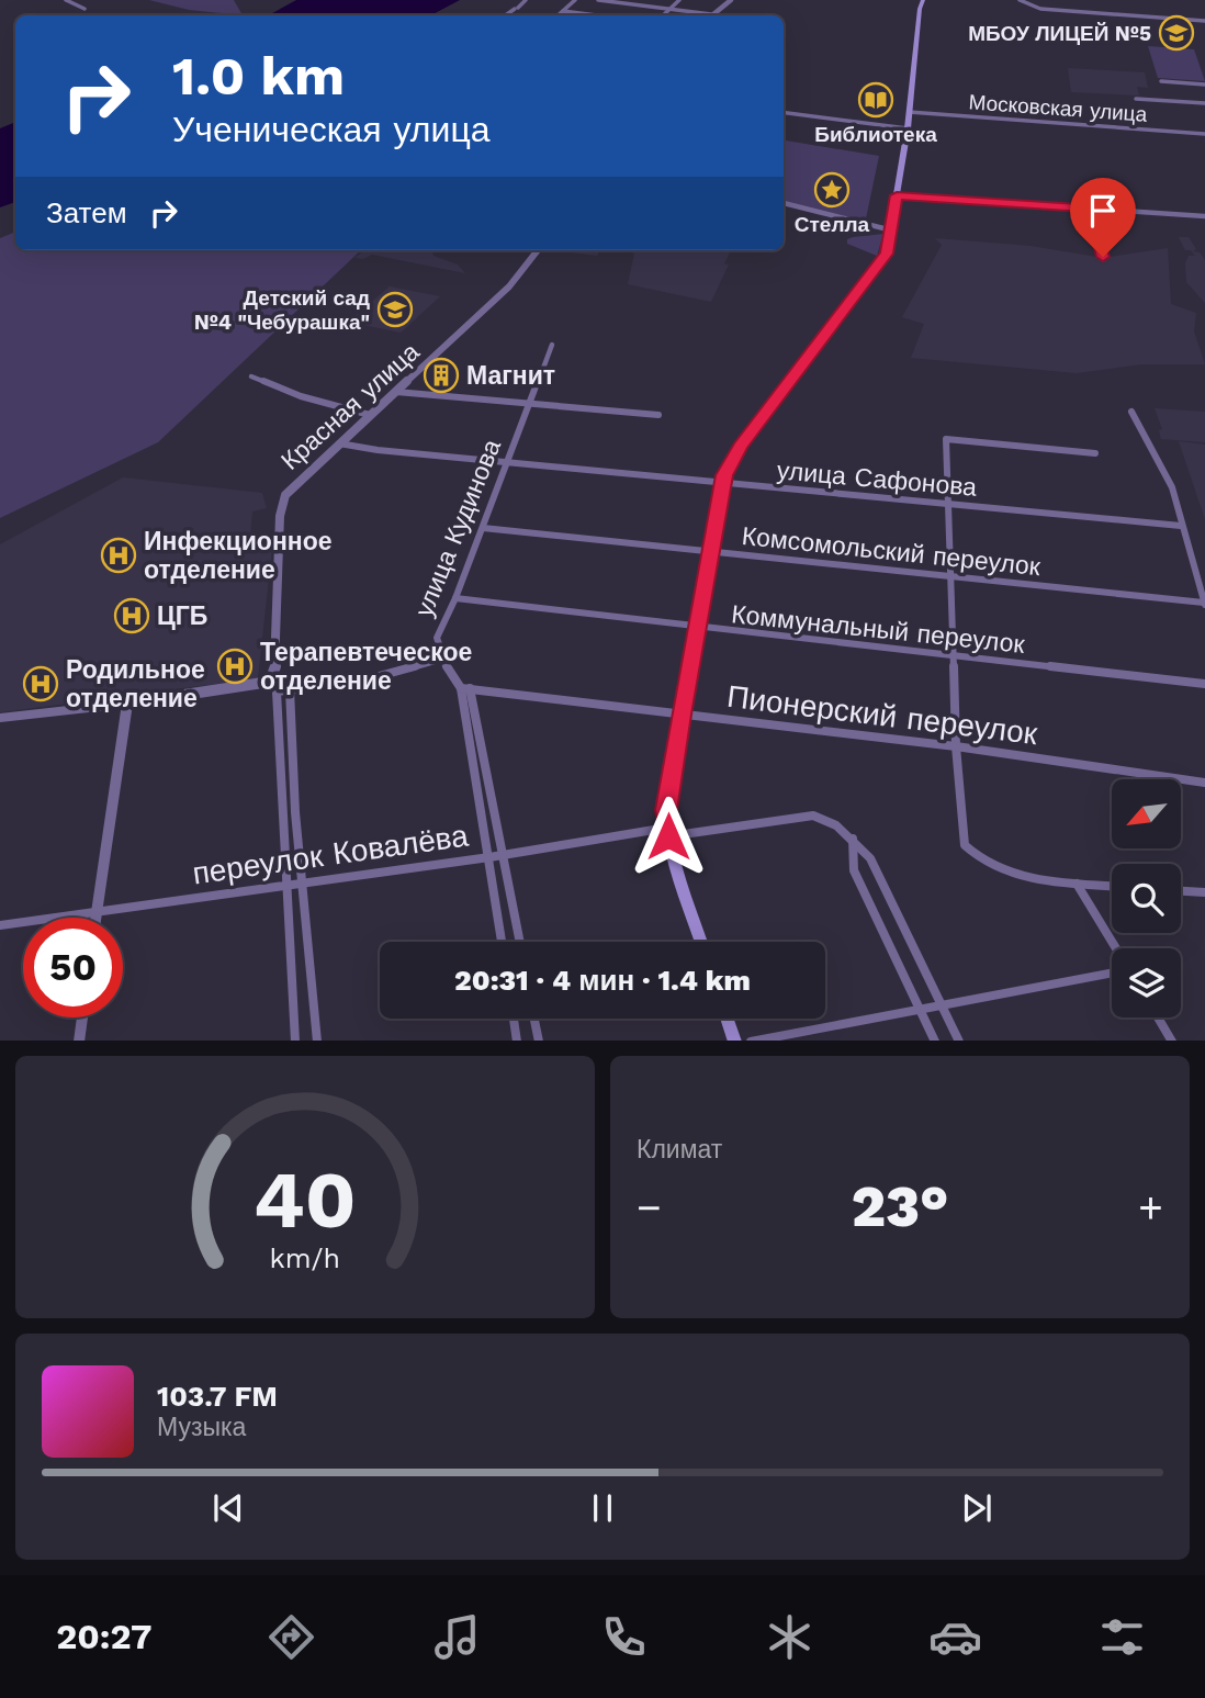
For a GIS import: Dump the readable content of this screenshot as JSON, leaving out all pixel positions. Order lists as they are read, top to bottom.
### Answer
{
  "streets": {
    "street": [
      "Московская улица",
      "Красная улица",
      "улица Сафонова",
      "улица Кудинова",
      "Комсомольский переулок",
      "Коммунальный переулок",
      "Пионерский переулок",
      "переулок Ковалёва"
    ]
  },
  "crossings": [
    ["Красная улица", "улица Сафонова"],
    ["улица Сафонова", "улица Кудинова"],
    ["улица Кудинова", "Комсомольский переулок"],
    ["улица Кудинова", "Коммунальный переулок"]
  ],
  "places": {
    "school or university": ["МБОУ ЛИЦЕЙ №5", "Детский сад №4 \"Чебурашка\""],
    "library": ["Библиотека"],
    "place": ["Стелла"],
    "building": ["Магнит"],
    "hospital": [
      "Инфекционное отделение",
      "ЦГБ",
      "Терапевтеческое отделение",
      "Родильное отделение"
    ]
  },
  "north": "bottom left",
  "page": {
    "turn": ["1.0 km", "Ученическая улица"],
    "then": "Затем",
    "limit": "50",
    "trip": "20:31 · 4 мин · 1.4 km",
    "tile": "Климат",
    "heat": ["−", "23°", "+"],
    "song": ["103.7 FM", "Музыка"],
    "tabs": "20:27",
    "gauge": ["40", "km/h"]
  }
}
